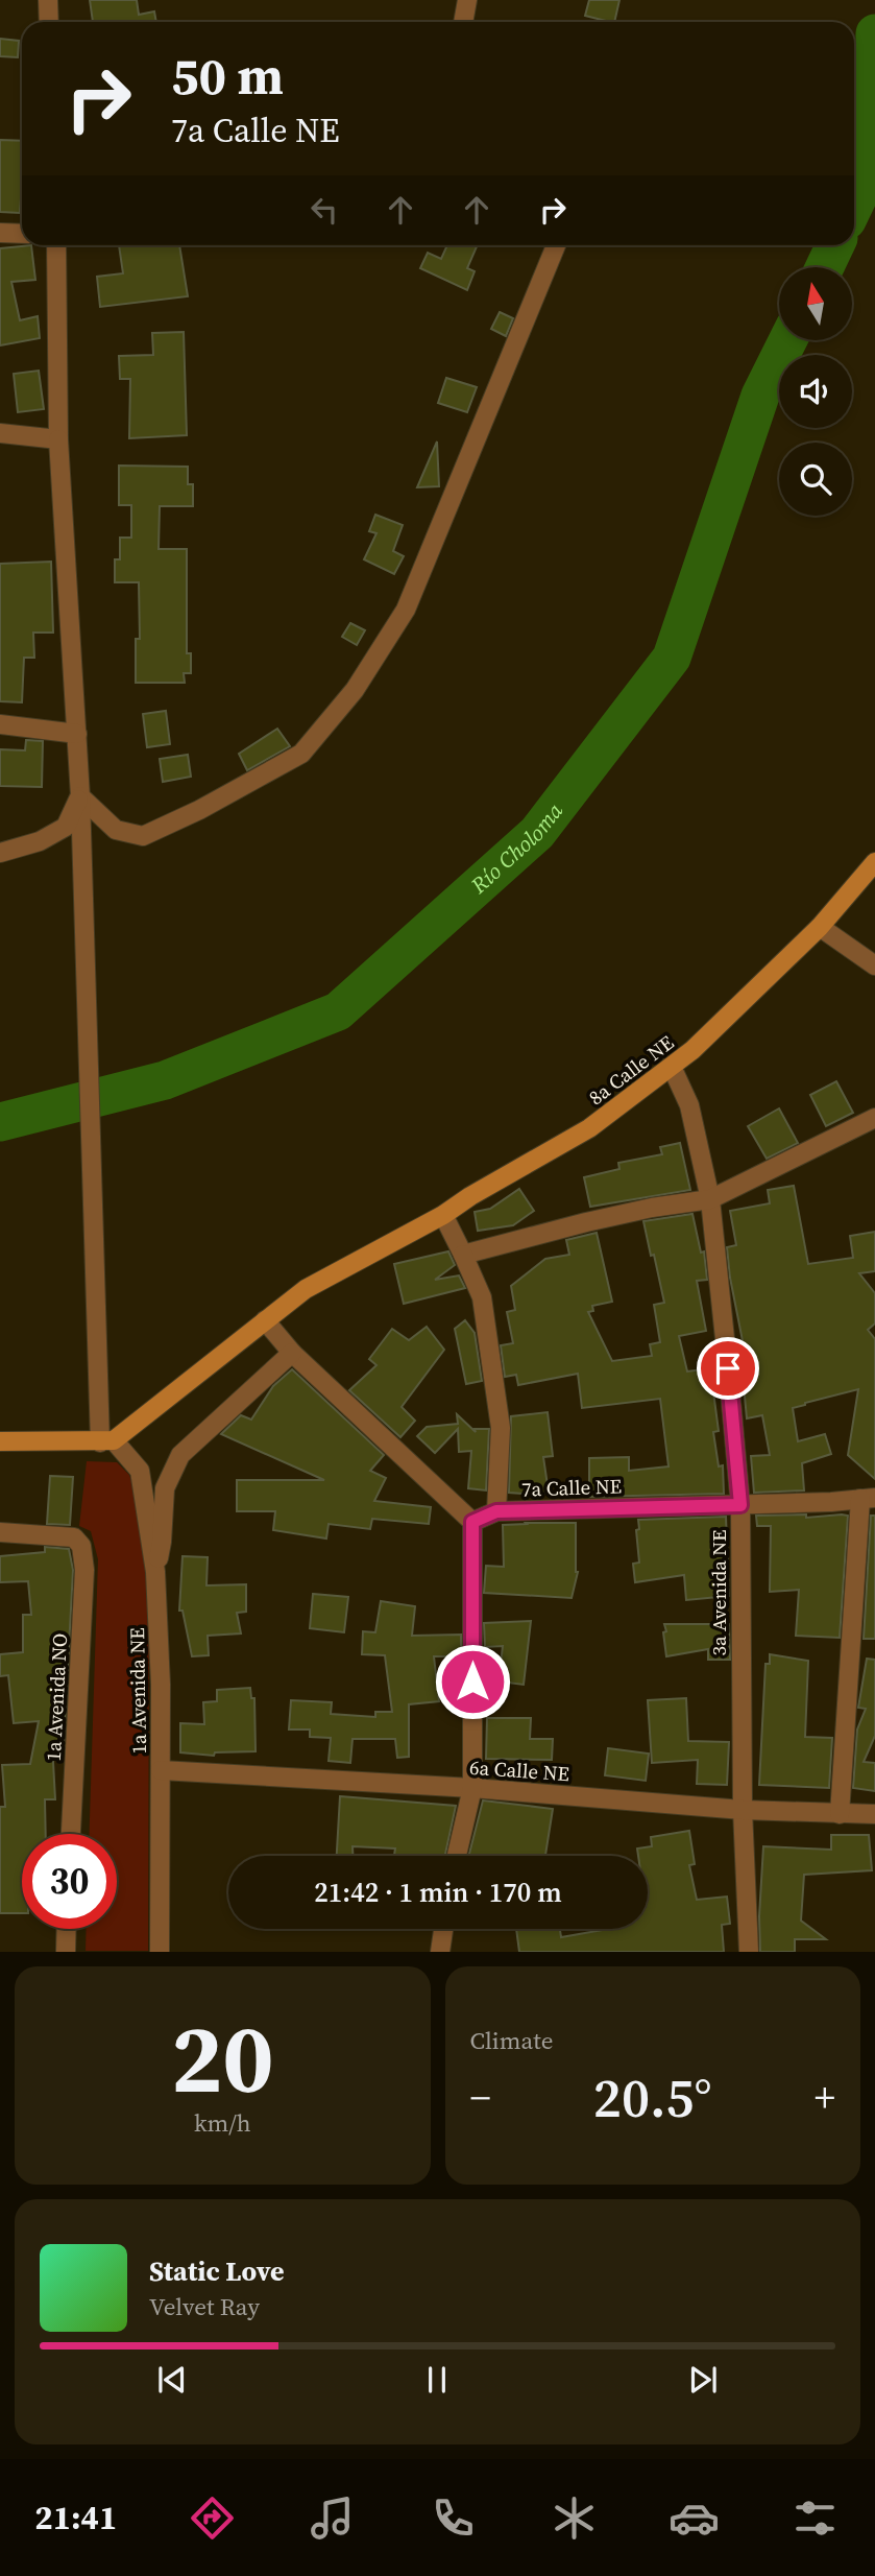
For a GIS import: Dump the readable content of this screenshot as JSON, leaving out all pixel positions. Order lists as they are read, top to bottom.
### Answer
{
  "streets": {
    "street": [
      "8a Calle NE",
      "7a Calle NE",
      "3a Avenida NE",
      "1a Avenida NE",
      "1a Avenida NO",
      "6a Calle NE"
    ]
  },
  "crossings": [
    ["8a Calle NE", "3a Avenida NE"],
    ["7a Calle NE", "3a Avenida NE"],
    ["3a Avenida NE", "6a Calle NE"],
    ["1a Avenida NE", "6a Calle NE"]
  ],
  "water": ["Río Choloma"],
  "north": "top",
  "page": {
    "turn": ["50 m", "7a Calle NE"],
    "limit": "30",
    "trip": "21:42 · 1 min · 170 m",
    "tile": [
      ["20", "km/h"],
      "Climate"
    ],
    "heat": ["−", "20.5°", "+"],
    "song": ["Static Love", "Velvet Ray"],
    "tabs": "21:41"
  }
}
